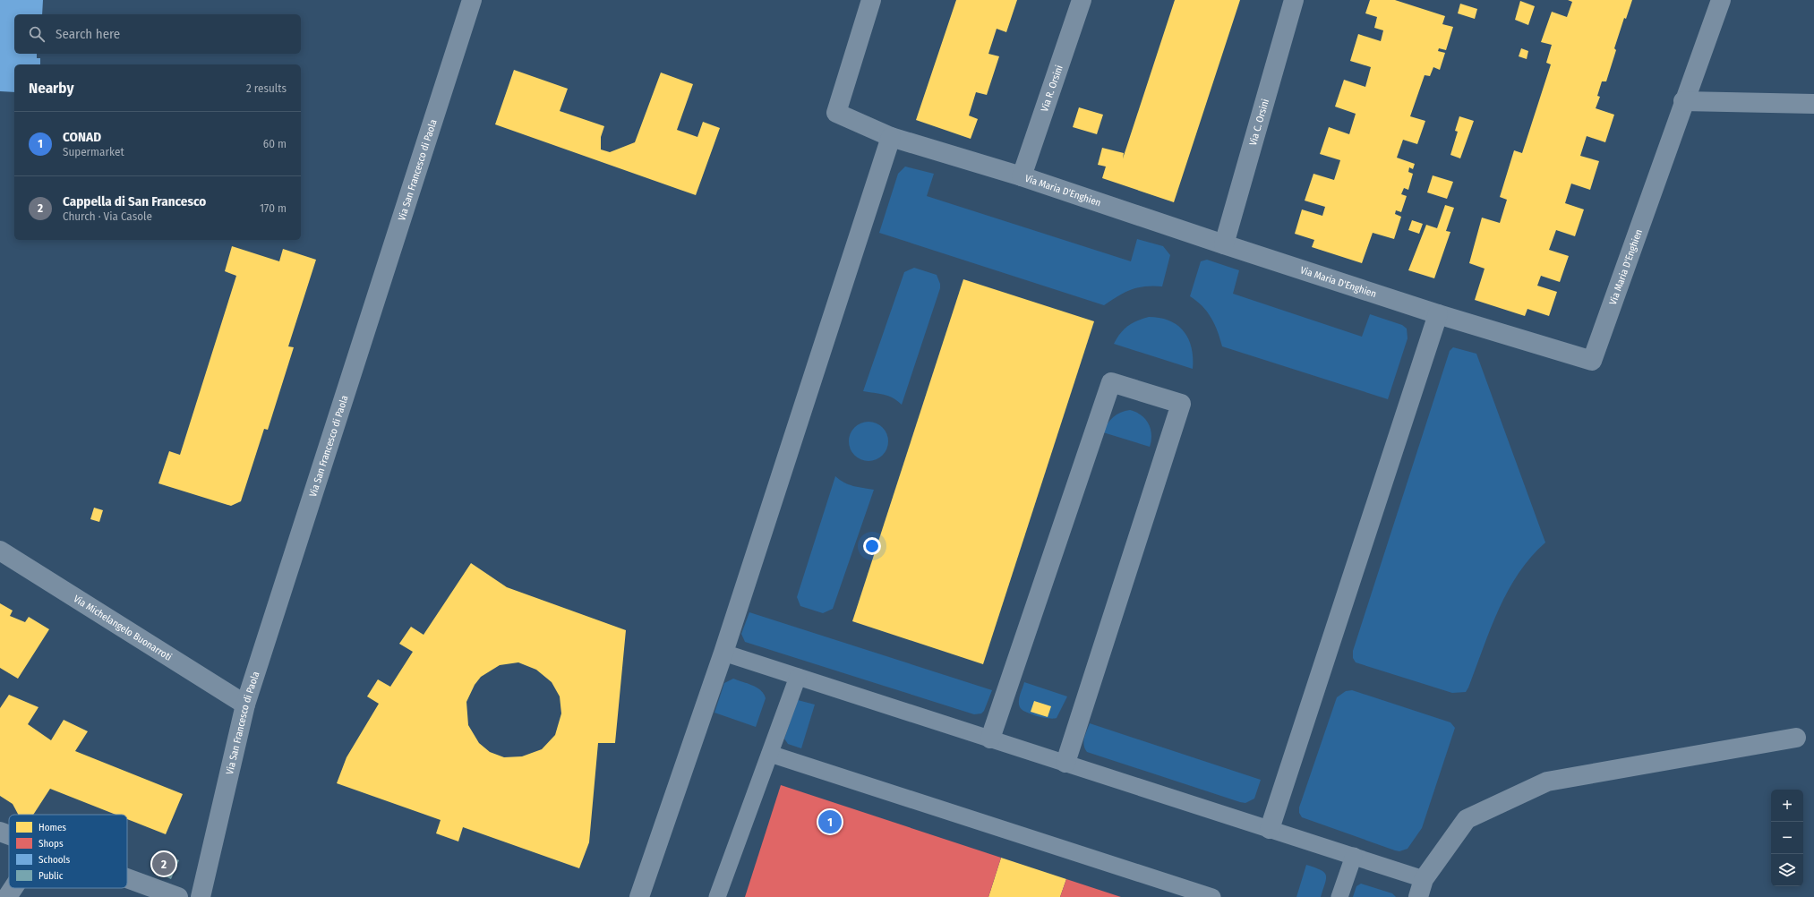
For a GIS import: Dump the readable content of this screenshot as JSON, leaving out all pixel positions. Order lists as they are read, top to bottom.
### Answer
{
  "streets": {
    "street": [
      "Via R. Orsini",
      "Via C. Orsini",
      "Via San Francesco di Paola",
      "Via Maria D'Enghien",
      "Via Michelangelo Buonarroti"
    ]
  },
  "crossings": [
    ["Via R. Orsini", "Via Maria D'Enghien"],
    ["Via C. Orsini", "Via Maria D'Enghien"],
    ["Via San Francesco di Paola", "Via Michelangelo Buonarroti"]
  ],
  "legend": [
    "Homes",
    "Shops",
    "Schools",
    "Public"
  ],
  "page": {
    "search": "Search here",
    "heading": ["Nearby", "2 results"],
    "list": [
      {
        "mark": "1",
        "name": "CONAD",
        "note": "Supermarket",
        "value": "60 m"
      },
      {
        "mark": "2",
        "name": "Cappella di San Francesco",
        "note": "Church · Via Casole",
        "value": "170 m"
      }
    ],
    "map_buttons": ["+", "−"],
    "pins": ["1", "2"]
  }
}
